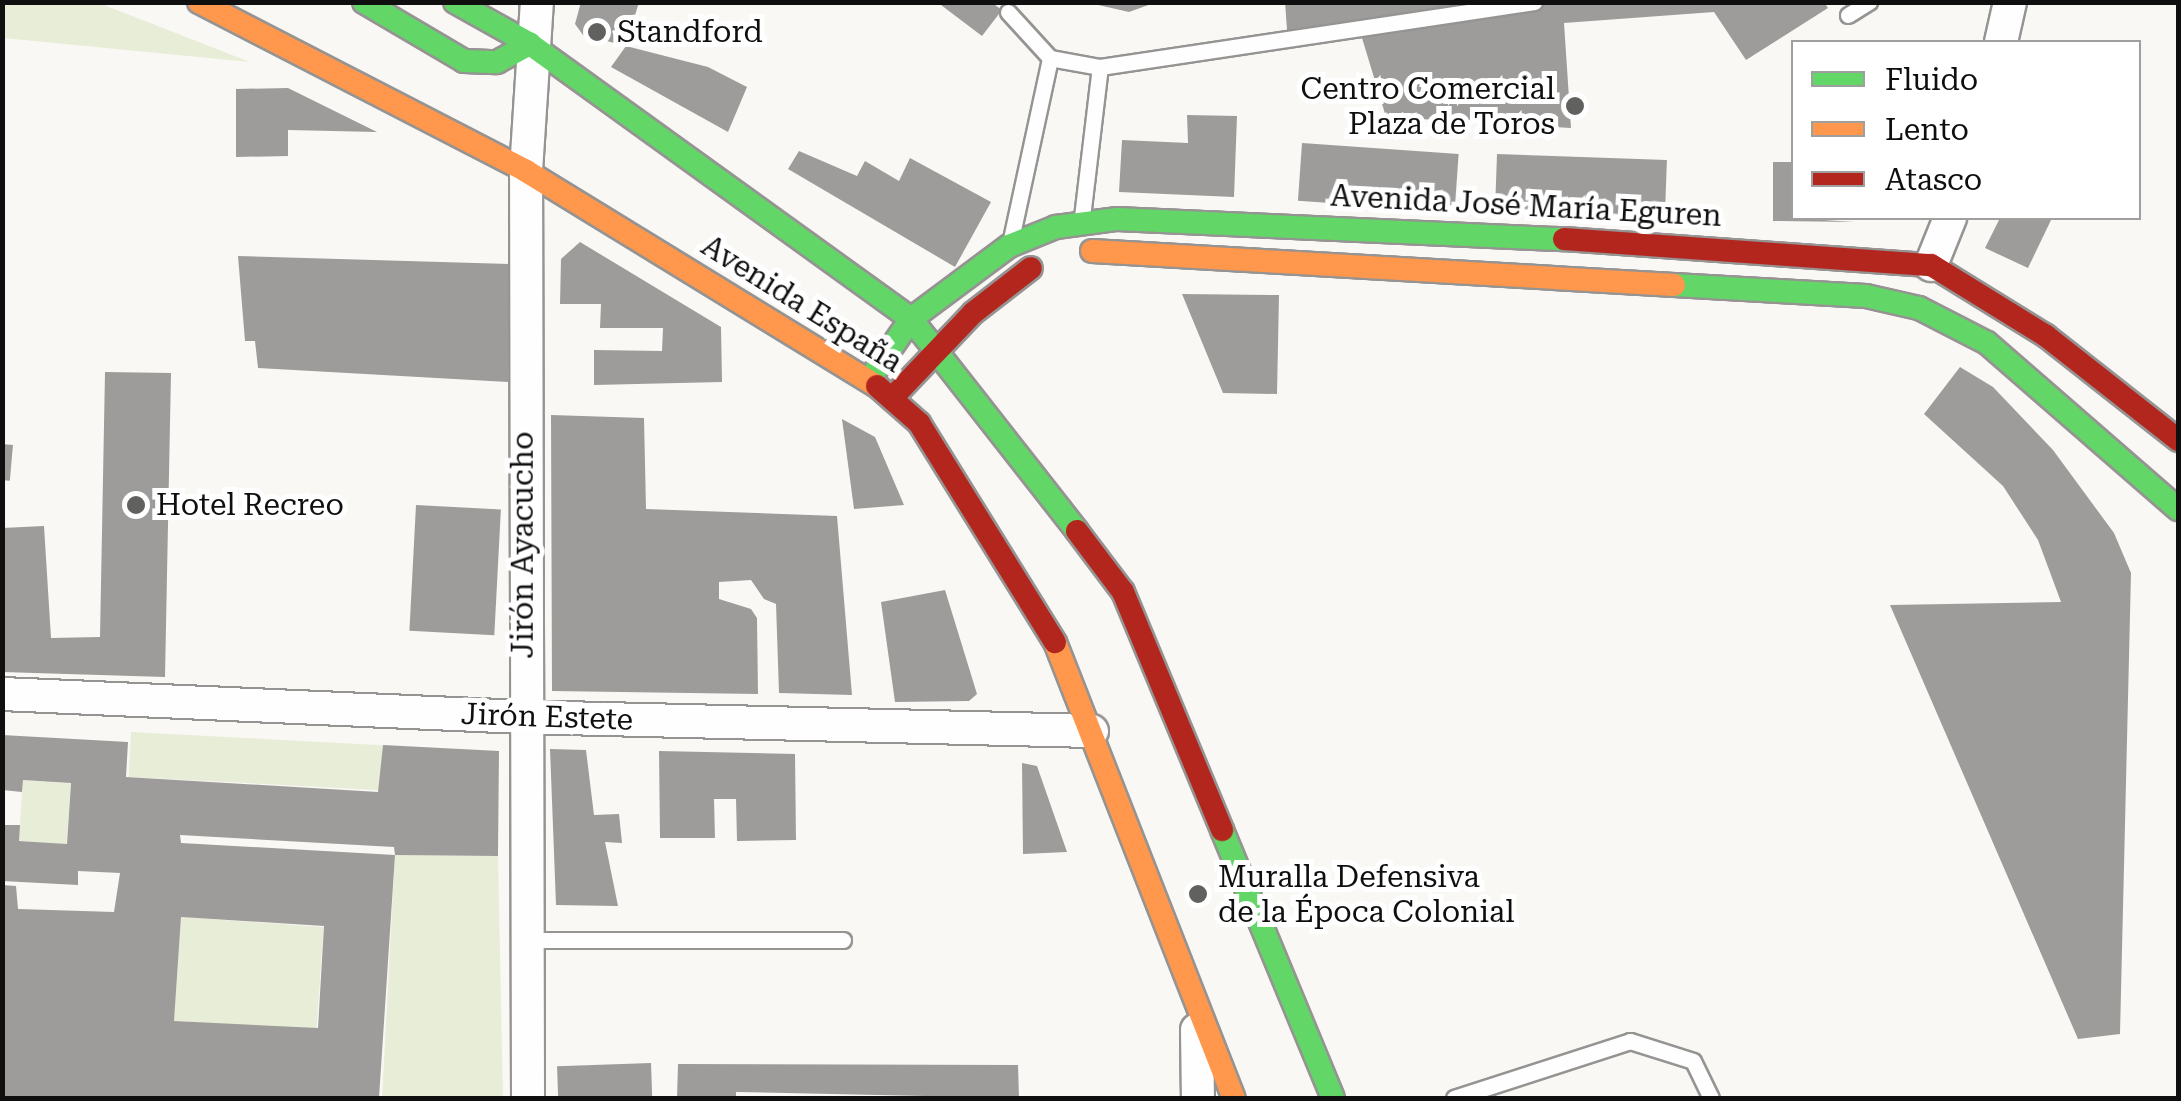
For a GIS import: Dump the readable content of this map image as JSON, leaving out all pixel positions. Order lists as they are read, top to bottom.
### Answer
{
  "streets": {
    "main road": ["Avenida José María Eguren", "Avenida España"],
    "street": ["Jirón Ayacucho", "Jirón Estete"]
  },
  "crossings": [
    ["Avenida José María Eguren", "Avenida España"],
    ["Avenida España", "Jirón Ayacucho"],
    ["Avenida España", "Jirón Estete"],
    ["Jirón Ayacucho", "Jirón Estete"]
  ],
  "places": [
    "Standford",
    "Centro Comercial Plaza de Toros",
    "Hotel Recreo",
    "Muralla Defensiva de la Época Colonial"
  ],
  "legend": ["Fluido", "Lento", "Atasco"]
}
